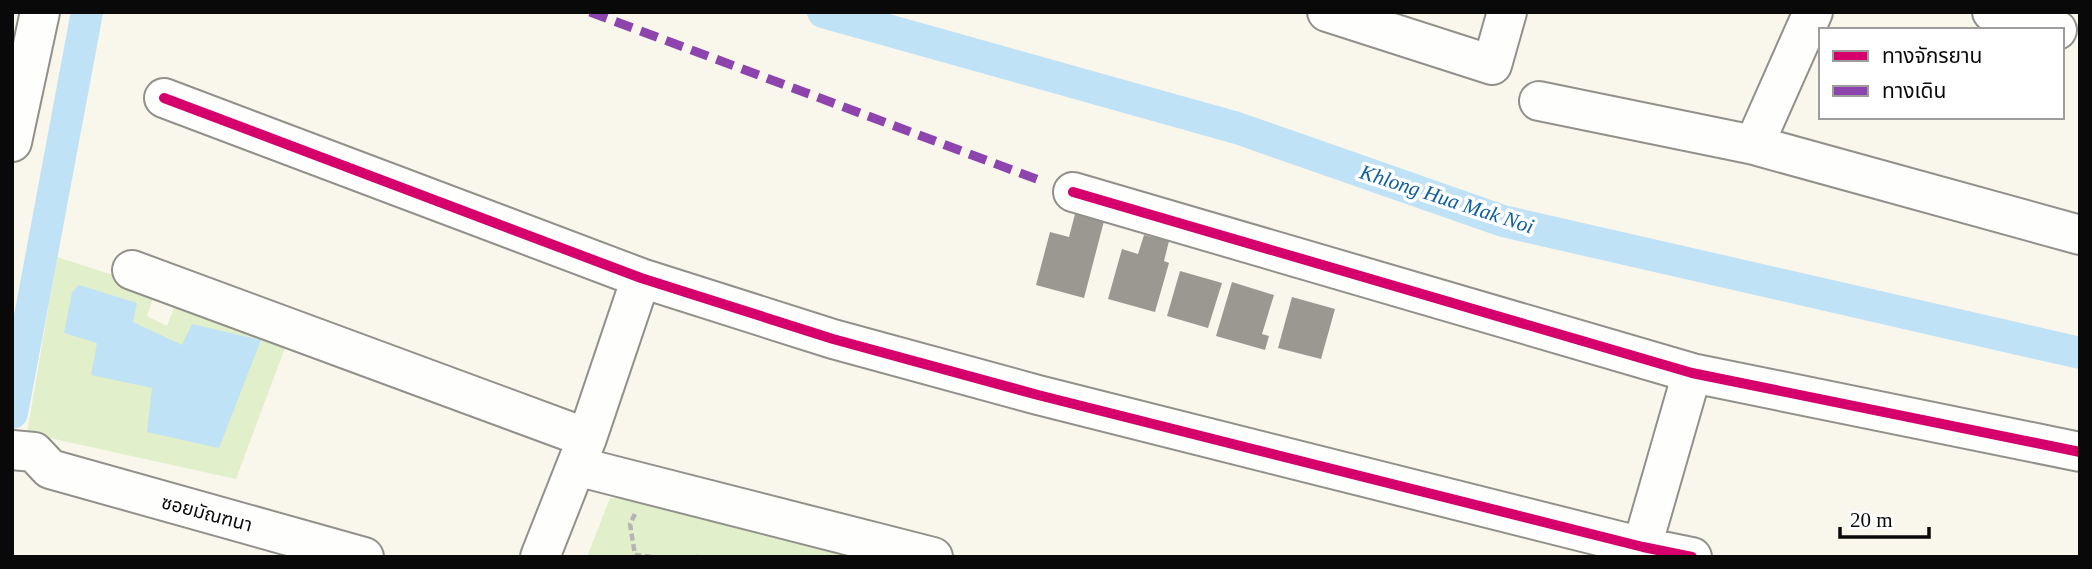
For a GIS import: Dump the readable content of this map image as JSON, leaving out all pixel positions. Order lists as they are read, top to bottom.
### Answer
{
  "streets": {
    "street": ["ซอยมัณฑนา"]
  },
  "water": ["Khlong Hua Mak Noi"],
  "legend": ["ทางจักรยาน", "ทางเดิน"],
  "scale_bar": "20 m"
}
